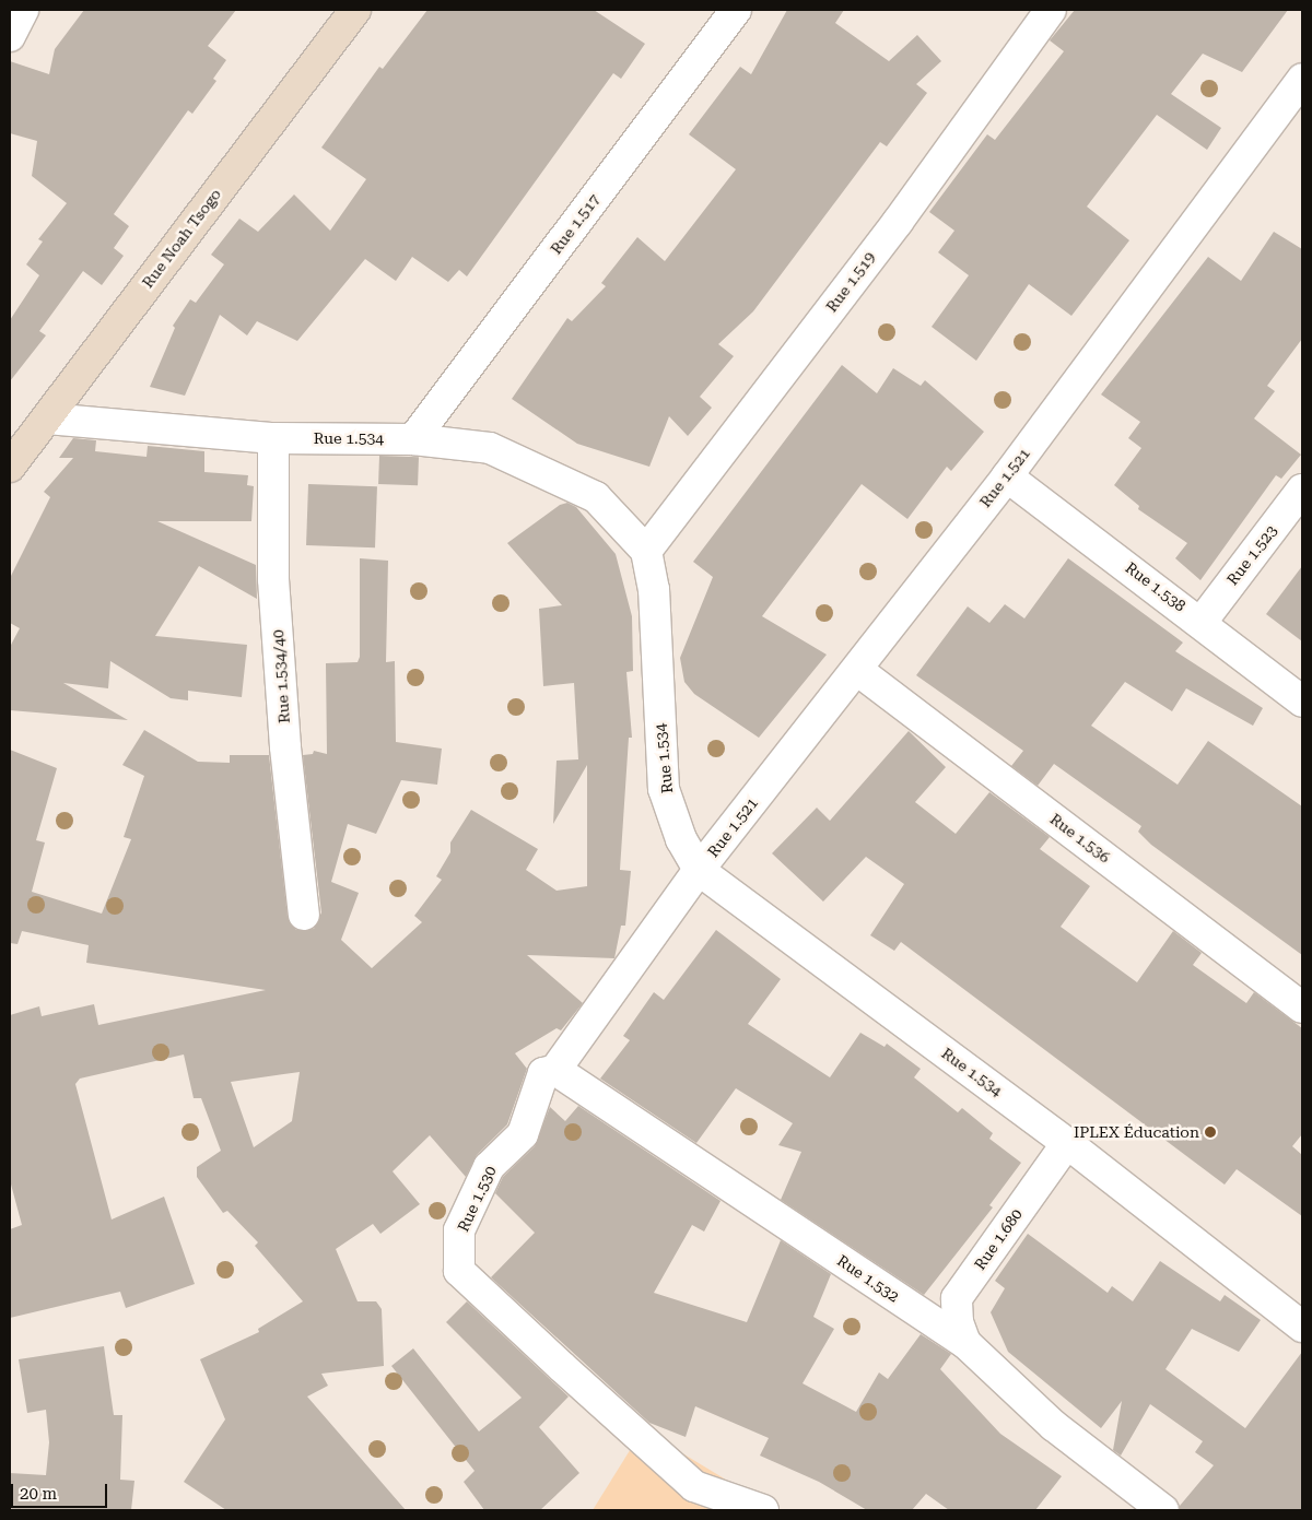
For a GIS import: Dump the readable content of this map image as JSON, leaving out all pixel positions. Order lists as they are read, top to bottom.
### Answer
{
  "streets": {
    "main road": ["Rue Noah Tsogo"],
    "street": [
      "Rue 1.517",
      "Rue 1.519",
      "Rue 1.534",
      "Rue 1.521",
      "Rue 1.523",
      "Rue 1.538",
      "Rue 1.534/40",
      "Rue 1.536",
      "Rue 1.530",
      "Rue 1.680",
      "Rue 1.532"
    ]
  },
  "crossings": [
    ["Rue 1.517", "Rue 1.534"],
    ["Rue Noah Tsogo", "Rue 1.534"],
    ["Rue 1.519", "Rue 1.534"],
    ["Rue 1.534", "Rue 1.521"],
    ["Rue 1.534", "Rue 1.534/40"],
    ["Rue 1.534", "Rue 1.530"],
    ["Rue 1.534", "Rue 1.680"],
    ["Rue 1.521", "Rue 1.538"],
    ["Rue 1.521", "Rue 1.536"],
    ["Rue 1.521", "Rue 1.530"],
    ["Rue 1.523", "Rue 1.538"],
    ["Rue 1.530", "Rue 1.532"],
    ["Rue 1.680", "Rue 1.532"]
  ],
  "places": ["IPLEX Éducation"],
  "scale_bar": "20 m"
}
